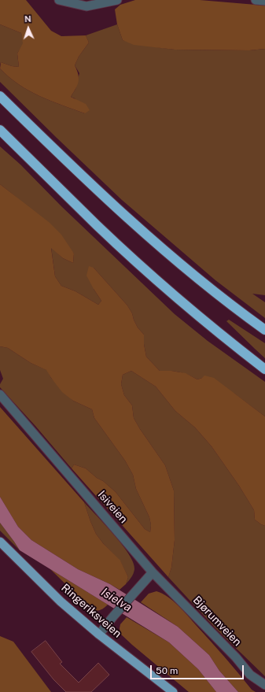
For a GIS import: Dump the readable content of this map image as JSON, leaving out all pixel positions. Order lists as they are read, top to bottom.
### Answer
{
  "streets": {
    "main road": ["Ringeriksveien"],
    "street": ["Isiveien", "Bjørumveien"]
  },
  "crossings": [
    ["Isiveien", "Bjørumveien"]
  ],
  "water": ["Isielva"],
  "scale_bar": "50 m",
  "north": "top"
}
